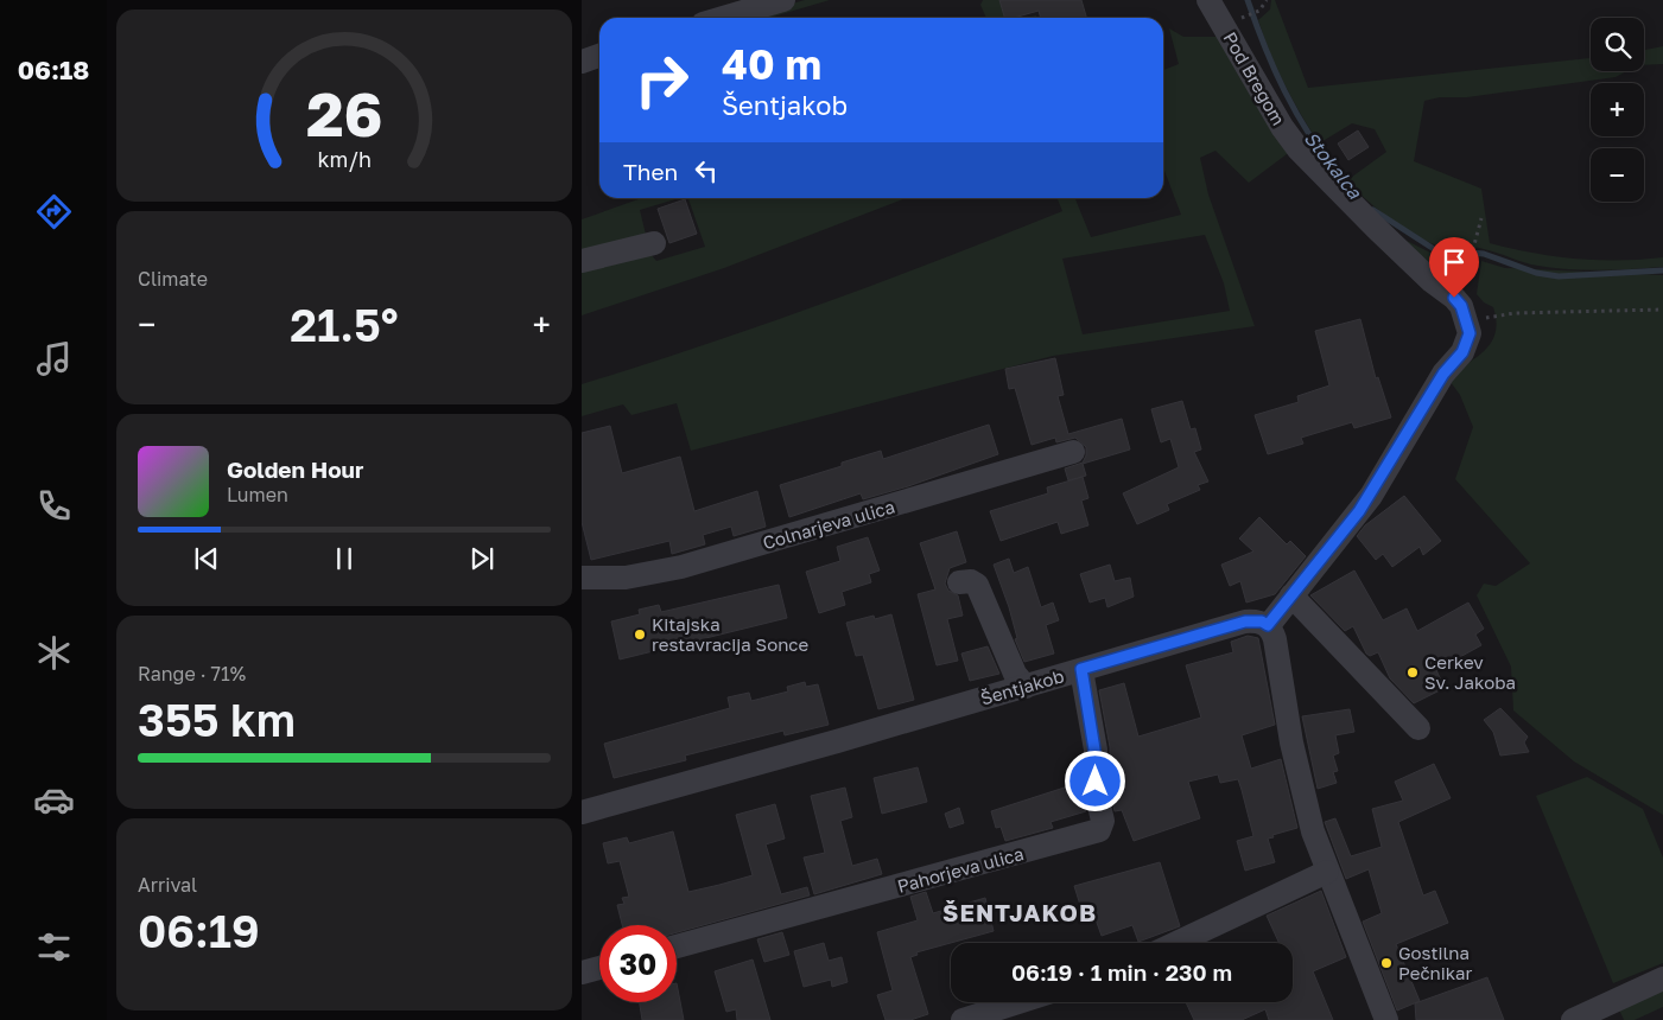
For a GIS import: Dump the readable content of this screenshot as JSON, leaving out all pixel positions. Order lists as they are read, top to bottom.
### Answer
{
  "streets": {
    "street": [
      "Pod Bregom",
      "Colnarjeva ulica",
      "Šentjakob",
      "Pahorjeva ulica"
    ]
  },
  "crossings": [
    ["Šentjakob", "Pahorjeva ulica"]
  ],
  "districts": ["ŠENTJAKOB"],
  "water": ["Stokalca"],
  "places": ["Kitajska restavracija Sonce", "Cerkev Sv. Jakoba", "Gostilna Pečnikar"],
  "page": {
    "tabs": "06:18",
    "map_buttons": ["+", "−"],
    "turn": ["40 m", "Šentjakob"],
    "then": "Then",
    "tile": [
      "Climate",
      ["Range · 71%", "355 km"],
      ["Arrival", "06:19"]
    ],
    "heat": ["−", "21.5°", "+"],
    "song": ["Golden Hour", "Lumen"],
    "limit": "30",
    "trip": "06:19 · 1 min · 230 m",
    "gauge": ["26", "km/h"]
  }
}
